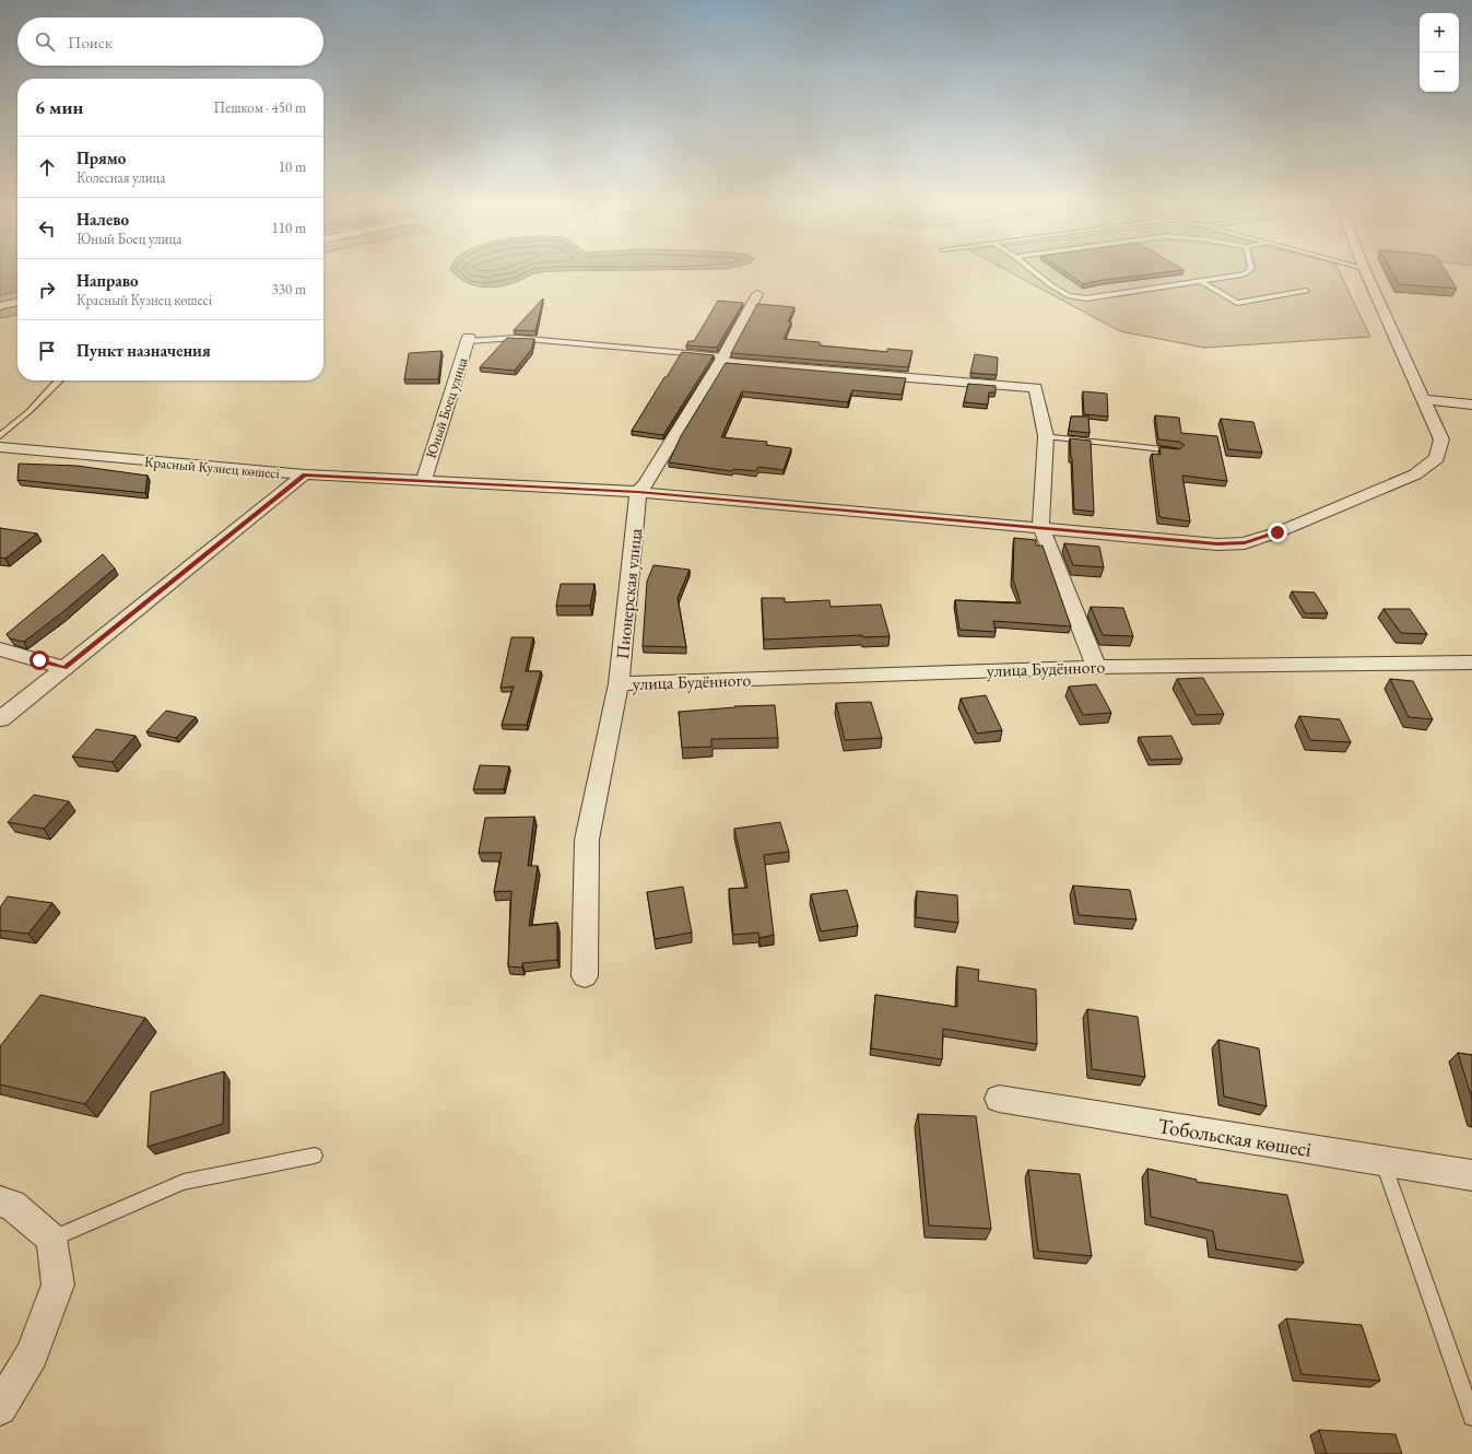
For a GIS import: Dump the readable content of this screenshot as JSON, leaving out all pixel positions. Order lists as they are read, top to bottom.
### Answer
{
  "streets": {
    "street": [
      "Юный Боец улица",
      "Красный Кузнец көшесі",
      "Пионерская улица",
      "улица Будённого",
      "Тобольская көшесі"
    ]
  },
  "crossings": [
    ["Юный Боец улица", "Красный Кузнец көшесі"],
    ["Красный Кузнец көшесі", "Пионерская улица"],
    ["Пионерская улица", "улица Будённого"]
  ],
  "page": {
    "map_buttons": ["+", "−"],
    "search": "Поиск",
    "heading": ["6 мин", "Пешком · 450 m"],
    "list": [
      ["Прямо", "Колесная улица", "10 m"],
      ["Налево", "Юный Боец улица", "110 m"],
      ["Направо", "Красный Кузнец көшесі", "330 m"],
      "Пункт назначения"
    ]
  }
}
